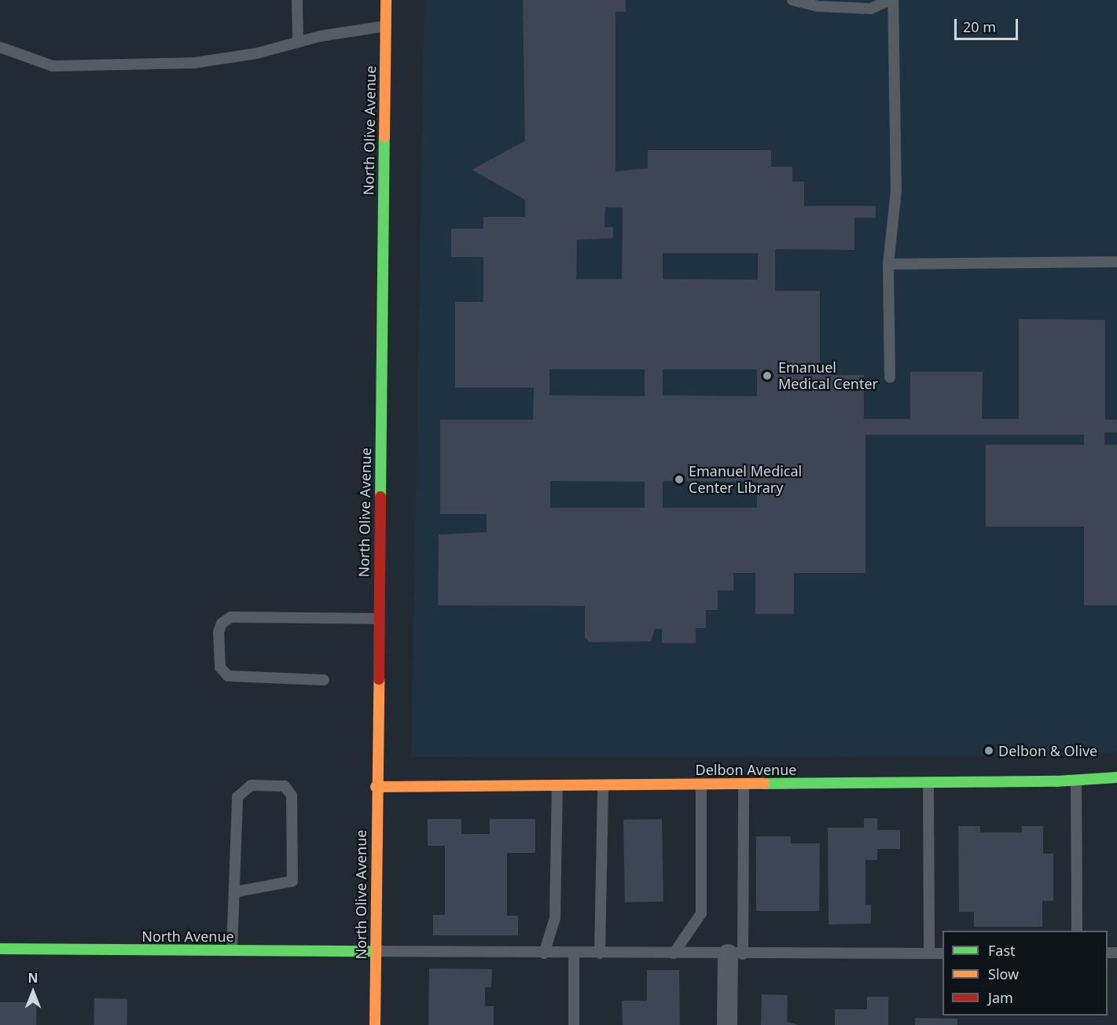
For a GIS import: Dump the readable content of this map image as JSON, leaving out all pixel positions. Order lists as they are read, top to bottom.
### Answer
{
  "streets": {
    "street": ["North Olive Avenue", "Delbon Avenue", "North Avenue"]
  },
  "crossings": [
    ["North Olive Avenue", "Delbon Avenue"],
    ["North Olive Avenue", "North Avenue"]
  ],
  "places": ["Emanuel Medical Center", "Emanuel Medical Center Library", "Delbon & Olive"],
  "legend": ["Fast", "Slow", "Jam"],
  "scale_bar": "20 m",
  "north": "top"
}
